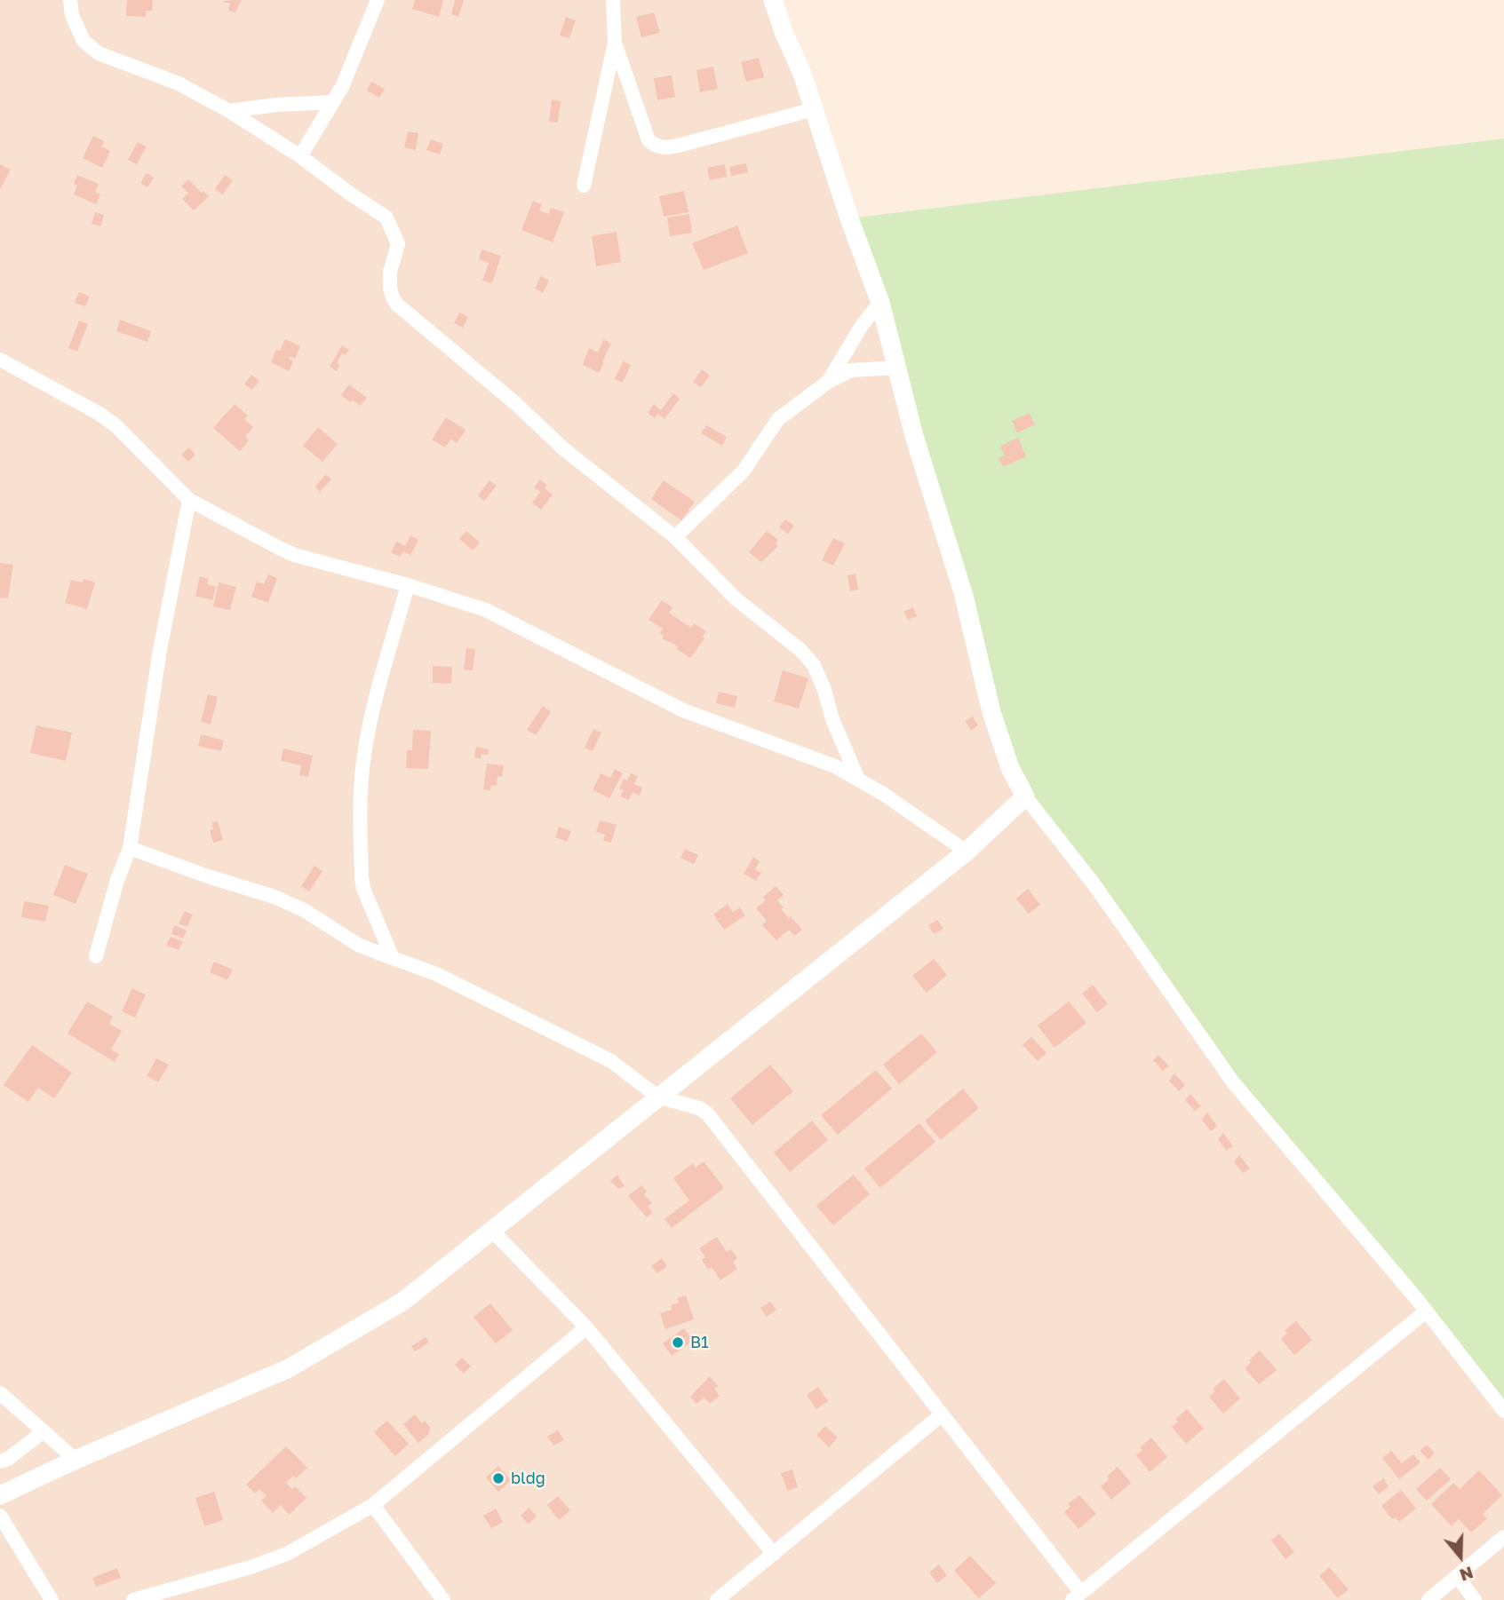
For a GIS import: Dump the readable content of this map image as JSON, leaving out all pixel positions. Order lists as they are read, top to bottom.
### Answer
{
  "places": ["B1", "bldg"],
  "north": "bottom"
}
